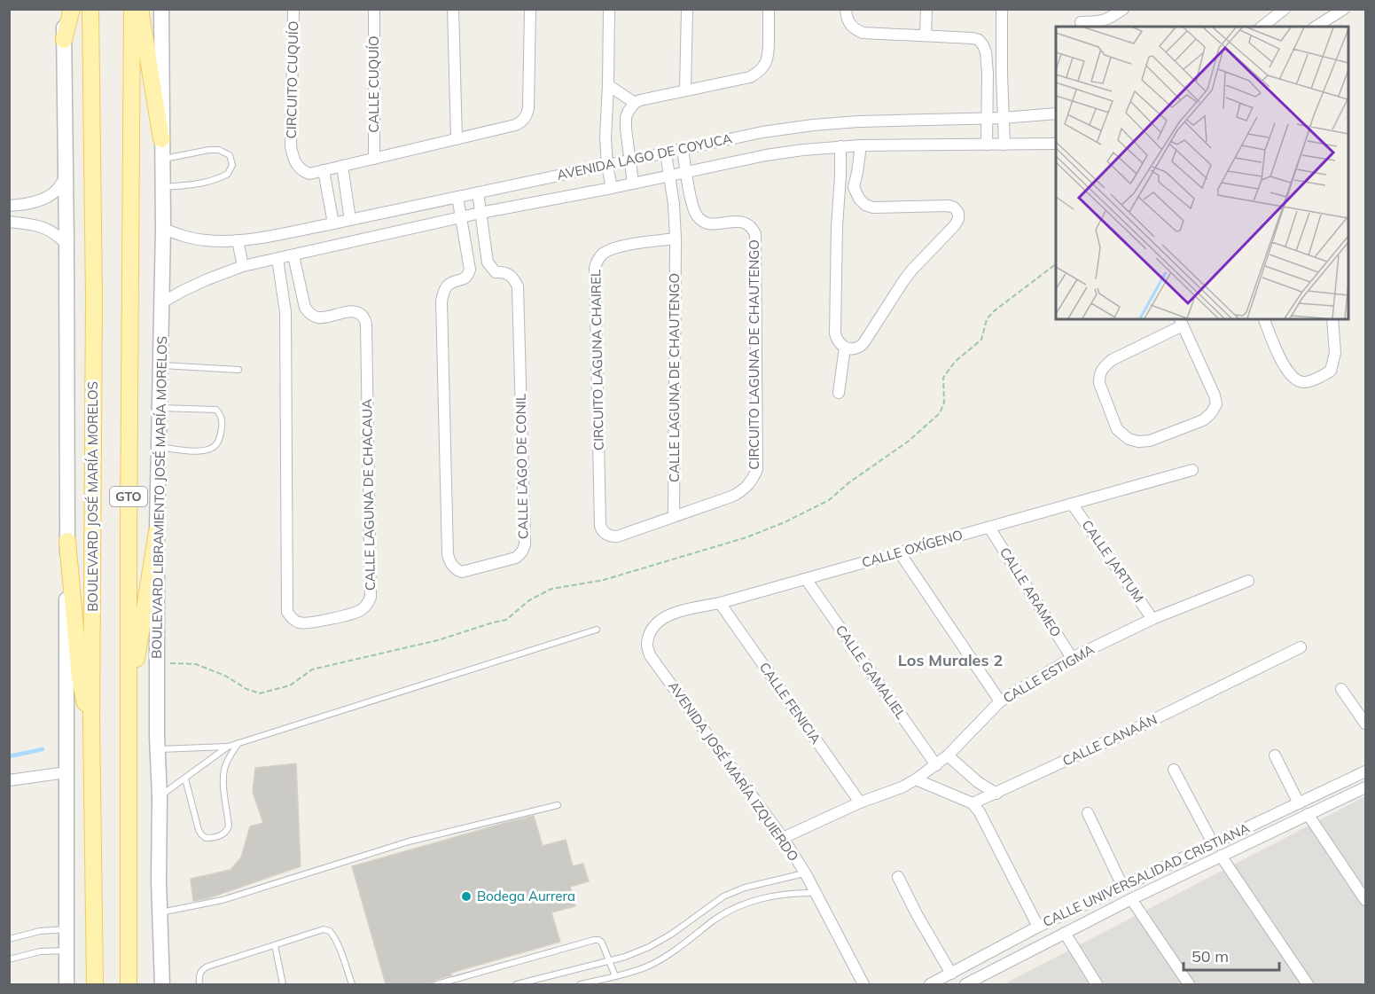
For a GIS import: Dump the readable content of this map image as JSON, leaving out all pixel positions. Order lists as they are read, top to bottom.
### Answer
{
  "streets": {
    "main road": ["BOULEVARD JOSÉ MARÍA MORELOS", "GTO"],
    "street": [
      "CIRCUITO CUQUÍO",
      "CALLE CUQUÍO",
      "AVENIDA LAGO DE COYUCA",
      "CIRCUITO LAGUNA DE CHAUTENGO",
      "CIRCUITO LAGUNA CHAIREL",
      "CALLE LAGUNA DE CHAUTENGO",
      "CALLE LAGO DE CONIL",
      "CALLE LAGUNA DE CHACAUA",
      "BOULEVARD LIBRAMIENTO JOSÉ MARÍA MORELOS",
      "CALLE OXÍGENO",
      "CALLE JARTUM",
      "CALLE ARAMEO",
      "CALLE GAMALIEL",
      "CALLE ESTIGMA",
      "CALLE FENICIA",
      "CALLE CANAÁN",
      "AVENIDA JOSÉ MARÍA IZQUIERDO",
      "CALLE UNIVERSALIDAD CRISTIANA"
    ]
  },
  "crossings": [
    ["AVENIDA LAGO DE COYUCA", "CIRCUITO LAGUNA DE CHAUTENGO"],
    ["AVENIDA LAGO DE COYUCA", "CALLE LAGO DE CONIL"],
    ["AVENIDA LAGO DE COYUCA", "CALLE LAGUNA DE CHACAUA"],
    ["AVENIDA LAGO DE COYUCA", "BOULEVARD LIBRAMIENTO JOSÉ MARÍA MORELOS"],
    ["CIRCUITO LAGUNA DE CHAUTENGO", "CIRCUITO LAGUNA CHAIREL"],
    ["CIRCUITO LAGUNA DE CHAUTENGO", "CALLE LAGUNA DE CHAUTENGO"],
    ["CIRCUITO LAGUNA CHAIREL", "CALLE LAGUNA DE CHAUTENGO"],
    ["CALLE OXÍGENO", "CALLE JARTUM"],
    ["CALLE OXÍGENO", "CALLE ARAMEO"],
    ["CALLE OXÍGENO", "CALLE GAMALIEL"],
    ["CALLE OXÍGENO", "CALLE FENICIA"],
    ["CALLE OXÍGENO", "AVENIDA JOSÉ MARÍA IZQUIERDO"],
    ["CALLE JARTUM", "CALLE ESTIGMA"],
    ["CALLE ARAMEO", "CALLE ESTIGMA"],
    ["CALLE GAMALIEL", "CALLE ESTIGMA"],
    ["CALLE ESTIGMA", "CALLE FENICIA"],
    ["CALLE ESTIGMA", "AVENIDA JOSÉ MARÍA IZQUIERDO"]
  ],
  "districts": ["Los Murales 2"],
  "places": ["Bodega Aurrera"],
  "scale_bar": "50 m"
}
